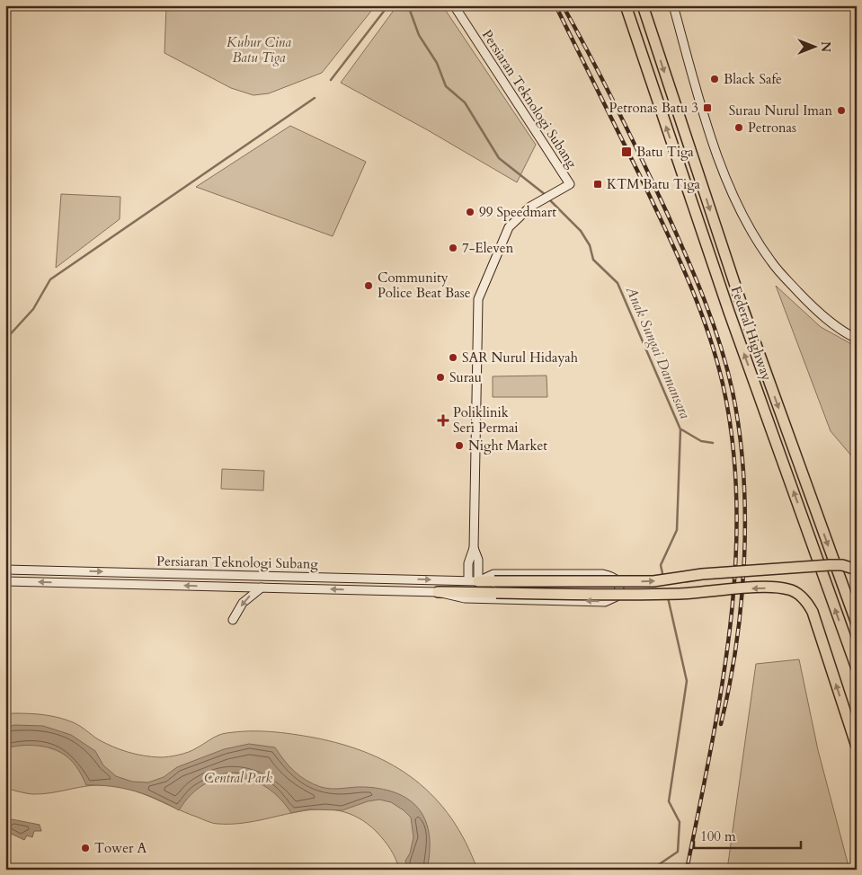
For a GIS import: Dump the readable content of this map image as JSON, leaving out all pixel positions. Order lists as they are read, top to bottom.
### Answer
{
  "streets": {
    "highway": ["Federal Highway"],
    "main road": ["Persiaran Teknologi Subang"]
  },
  "water": ["Anak Sungai Damansara"],
  "parks": ["Kubur Cina Batu Tiga", "Central Park"],
  "places": {
    "other": [
      "Black Safe",
      "Surau Nurul Iman",
      "Petronas",
      "99 Speedmart",
      "7-Eleven",
      "Community Police Beat Base",
      "SAR Nurul Hidayah",
      "Surau",
      "Night Market",
      "Tower A"
    ],
    "transit": ["Petronas Batu 3", "Batu Tiga", "KTM Batu Tiga"],
    "health": ["Poliklinik Seri Permai"]
  },
  "scale_bar": "100 m",
  "north": "right"
}
